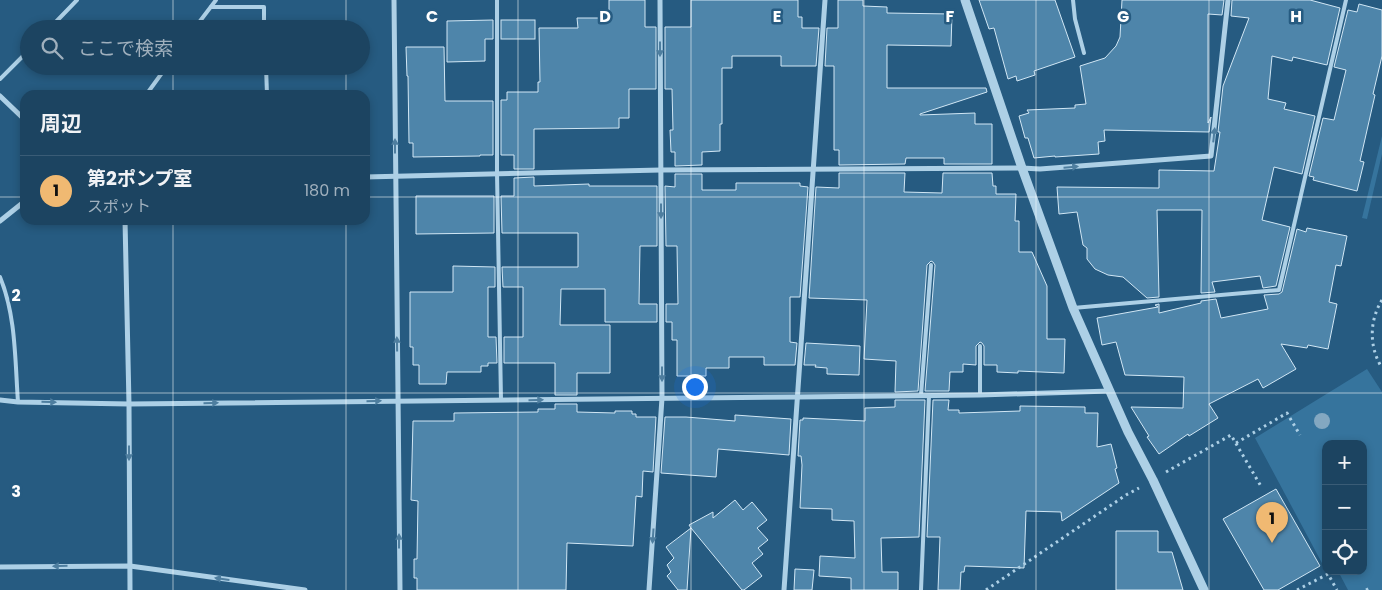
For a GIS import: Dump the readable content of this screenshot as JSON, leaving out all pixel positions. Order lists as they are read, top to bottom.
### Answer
{
  "page": {
    "search": "ここで検索",
    "heading": "周辺",
    "list": [
      {
        "mark": "1",
        "name": "第2ポンプ室",
        "note": "スポット",
        "value": "180 m"
      }
    ],
    "map_buttons": ["+", "−"],
    "pins": "1"
  },
  "grid": {
    "columns": [
      "C",
      "D",
      "E",
      "F",
      "G",
      "H"
    ],
    "rows": ["2", "3"]
  }
}
